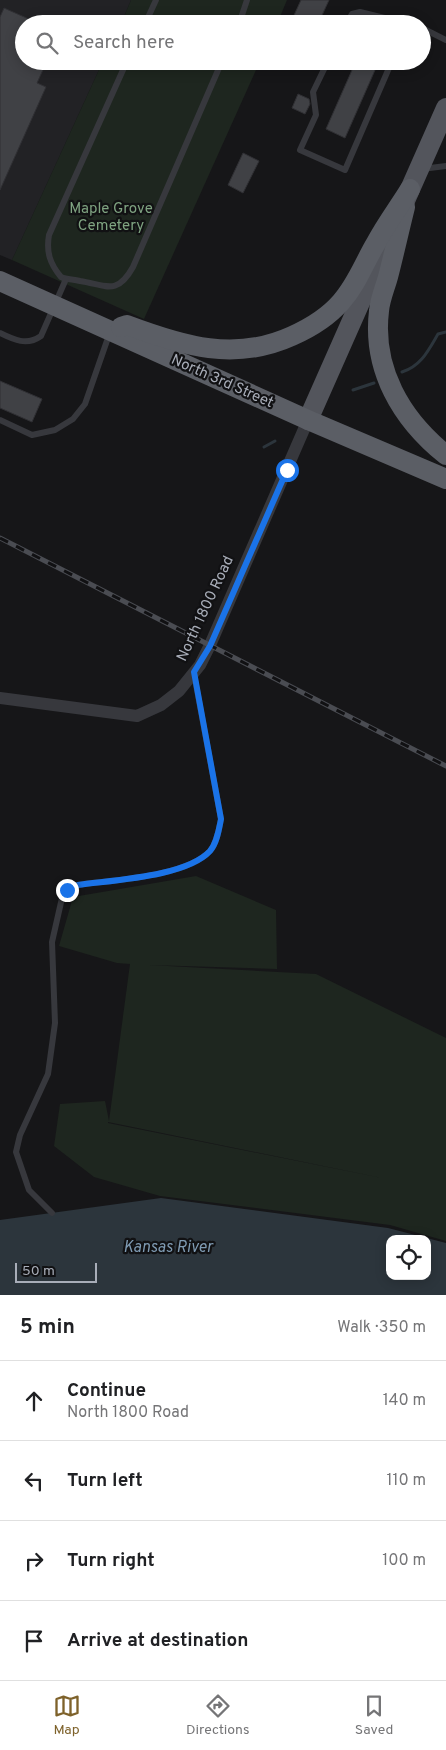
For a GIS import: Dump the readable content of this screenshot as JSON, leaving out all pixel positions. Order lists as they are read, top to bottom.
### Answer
{
  "streets": {
    "highway": ["North 3rd Street"],
    "street": ["North 1800 Road"]
  },
  "crossings": [
    ["North 3rd Street", "North 1800 Road"]
  ],
  "water": ["Kansas River"],
  "parks": ["Maple Grove Cemetery"],
  "scale_bar": "50 m",
  "page": {
    "search": "Search here",
    "scale": "50 m",
    "heading": ["5 min", "Walk · 350 m"],
    "list": [
      ["Continue", "North 1800 Road", "140 m"],
      ["Turn left", "110 m"],
      ["Turn right", "100 m"],
      "Arrive at destination"
    ],
    "nav": ["Map", "Directions", "Saved"]
  }
}
